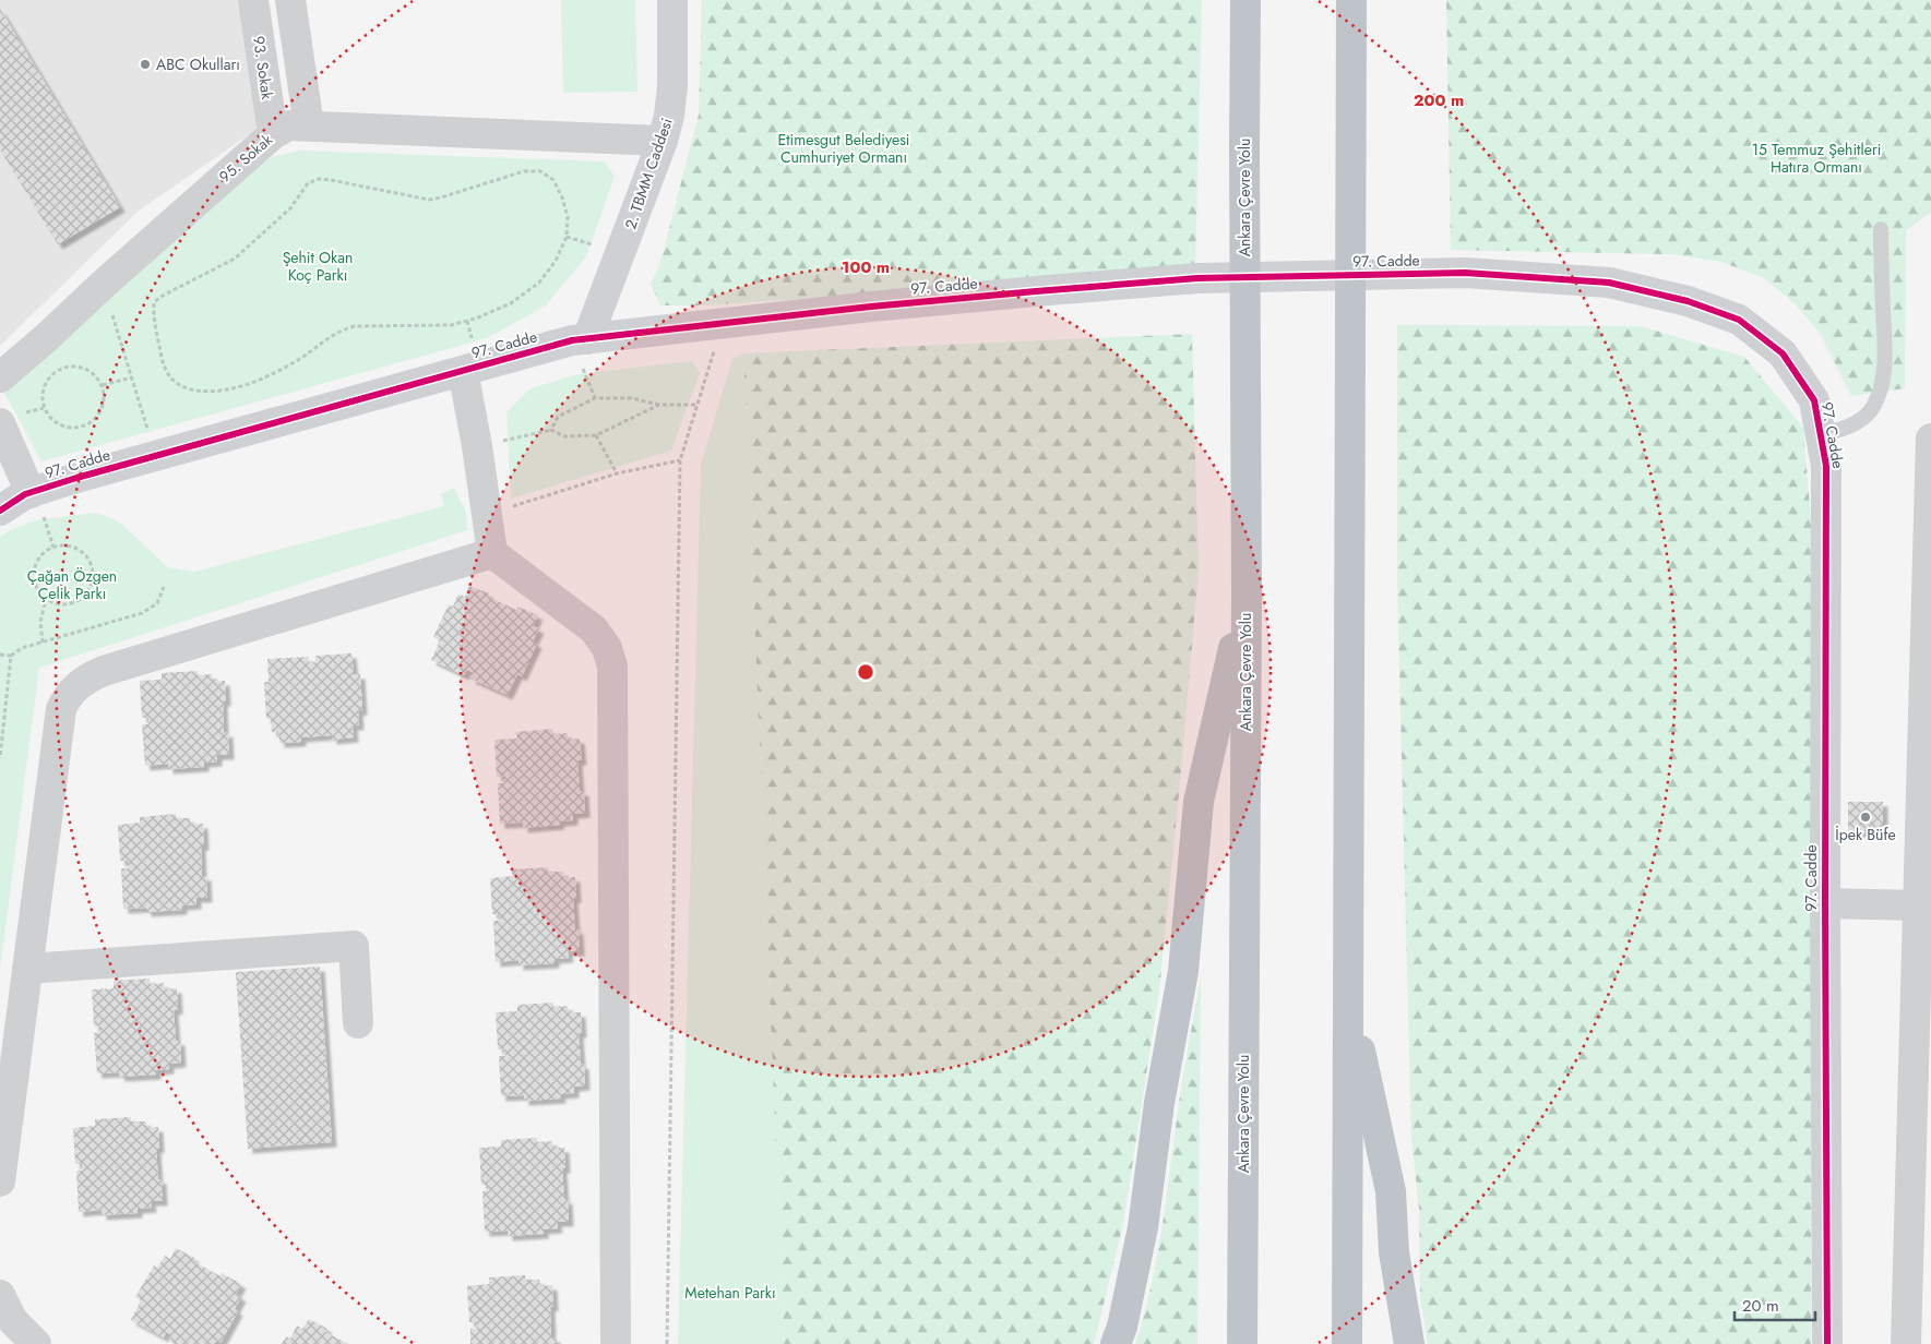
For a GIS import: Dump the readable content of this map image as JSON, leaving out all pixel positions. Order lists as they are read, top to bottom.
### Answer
{
  "streets": {
    "highway": ["Ankara Çevre Yolu"],
    "street": [
      "93. Sokak",
      "95. Sokak",
      "2. TBMM Caddesi",
      "97. Cadde"
    ]
  },
  "crossings": [
    ["93. Sokak", "95. Sokak"],
    ["95. Sokak", "2. TBMM Caddesi"],
    ["2. TBMM Caddesi", "97. Cadde"]
  ],
  "parks": [
    "Etimesgut Belediyesi Cumhuriyet Ormanı",
    "15 Temmuz Şehitleri Hatıra Ormanı",
    "Şehit Okan Koç Parkı",
    "Çağan Özgen Çelik Parkı",
    "Metehan Parkı"
  ],
  "places": ["ABC Okulları", "İpek Büfe"],
  "scale_bar": "20 m",
  "rings": ["200 m", "100 m"]
}
